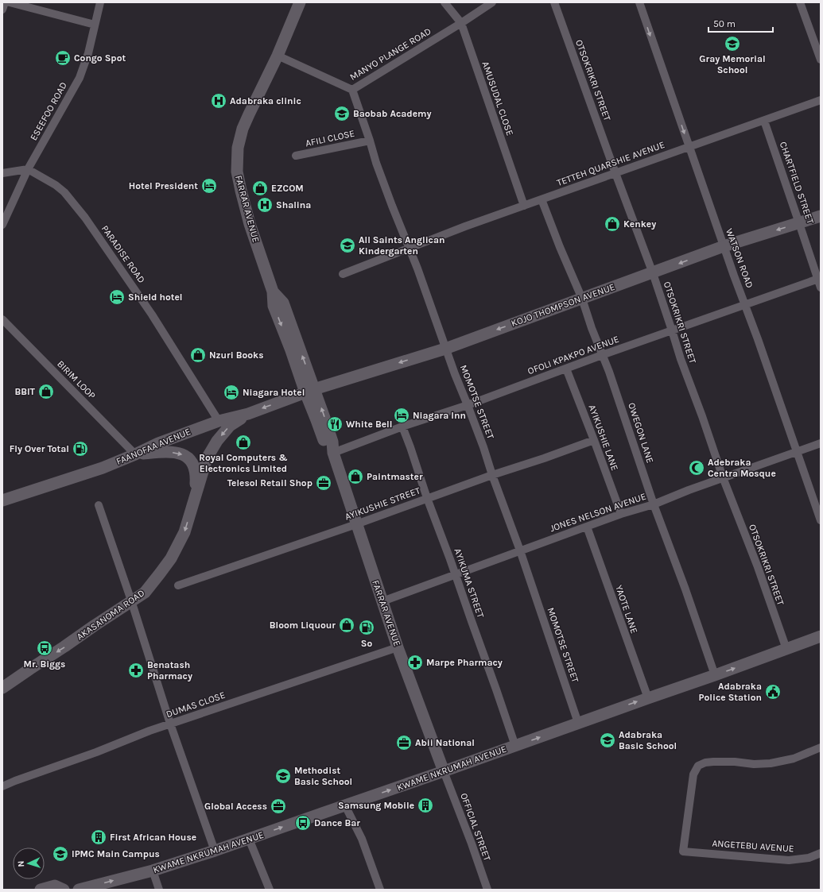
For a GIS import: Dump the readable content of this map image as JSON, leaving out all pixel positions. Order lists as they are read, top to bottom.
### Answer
{
  "streets": {
    "main road": [
      "FARRAR AVENUE",
      "KOJO THOMPSON AVENUE",
      "FAANOFAA AVENUE",
      "AKASANOMA ROAD",
      "KWAME NKRUMAH AVENUE"
    ],
    "street": [
      "MANYO PLANGE ROAD",
      "OTSOKRIKRI STREET",
      "AMUSUDAL CLOSE",
      "ESEEFOO ROAD",
      "AFILI CLOSE",
      "TETTEH QUARSHIE AVENUE",
      "CHARTFIELD STREET",
      "PARADISE ROAD",
      "WATSON ROAD",
      "OFOLI KPAKPO AVENUE",
      "BIRIM LOOP",
      "MOMOTSE STREET",
      "OWEGON LANE",
      "AYIKUSHIE LANE",
      "AYIKUSHIE STREET",
      "JONES NELSON AVENUE",
      "AYIKUMA STREET",
      "YAOTE LANE",
      "DUMAS CLOSE",
      "OFFICIAL STREET",
      "ANGETEBU AVENUE"
    ]
  },
  "crossings": [
    ["MANYO PLANGE ROAD", "AMUSUDAL CLOSE"],
    ["MANYO PLANGE ROAD", "FARRAR AVENUE"],
    ["MANYO PLANGE ROAD", "MOMOTSE STREET"],
    ["OTSOKRIKRI STREET", "TETTEH QUARSHIE AVENUE"],
    ["OTSOKRIKRI STREET", "KOJO THOMPSON AVENUE"],
    ["OTSOKRIKRI STREET", "OFOLI KPAKPO AVENUE"],
    ["OTSOKRIKRI STREET", "JONES NELSON AVENUE"],
    ["OTSOKRIKRI STREET", "KWAME NKRUMAH AVENUE"],
    ["AMUSUDAL CLOSE", "TETTEH QUARSHIE AVENUE"],
    ["ESEEFOO ROAD", "PARADISE ROAD"],
    ["AFILI CLOSE", "MOMOTSE STREET"],
    ["TETTEH QUARSHIE AVENUE", "CHARTFIELD STREET"],
    ["TETTEH QUARSHIE AVENUE", "WATSON ROAD"],
    ["TETTEH QUARSHIE AVENUE", "MOMOTSE STREET"],
    ["TETTEH QUARSHIE AVENUE", "OWEGON LANE"],
    ["CHARTFIELD STREET", "KOJO THOMPSON AVENUE"],
    ["CHARTFIELD STREET", "OFOLI KPAKPO AVENUE"],
    ["FARRAR AVENUE", "KOJO THOMPSON AVENUE"],
    ["FARRAR AVENUE", "OFOLI KPAKPO AVENUE"],
    ["FARRAR AVENUE", "FAANOFAA AVENUE"],
    ["FARRAR AVENUE", "AYIKUSHIE STREET"],
    ["FARRAR AVENUE", "JONES NELSON AVENUE"],
    ["FARRAR AVENUE", "DUMAS CLOSE"],
    ["FARRAR AVENUE", "KWAME NKRUMAH AVENUE"],
    ["FARRAR AVENUE", "OFFICIAL STREET"],
    ["PARADISE ROAD", "FAANOFAA AVENUE"],
    ["WATSON ROAD", "KOJO THOMPSON AVENUE"],
    ["WATSON ROAD", "OFOLI KPAKPO AVENUE"],
    ["WATSON ROAD", "JONES NELSON AVENUE"],
    ["KOJO THOMPSON AVENUE", "MOMOTSE STREET"],
    ["KOJO THOMPSON AVENUE", "OWEGON LANE"],
    ["KOJO THOMPSON AVENUE", "FAANOFAA AVENUE"],
    ["OFOLI KPAKPO AVENUE", "MOMOTSE STREET"],
    ["OFOLI KPAKPO AVENUE", "OWEGON LANE"],
    ["OFOLI KPAKPO AVENUE", "AYIKUSHIE LANE"],
    ["OFOLI KPAKPO AVENUE", "AYIKUMA STREET"],
    ["BIRIM LOOP", "FAANOFAA AVENUE"],
    ["BIRIM LOOP", "AKASANOMA ROAD"],
    ["MOMOTSE STREET", "AYIKUSHIE STREET"],
    ["MOMOTSE STREET", "JONES NELSON AVENUE"],
    ["MOMOTSE STREET", "KWAME NKRUMAH AVENUE"],
    ["OWEGON LANE", "JONES NELSON AVENUE"],
    ["OWEGON LANE", "KWAME NKRUMAH AVENUE"],
    ["AYIKUSHIE LANE", "AYIKUSHIE STREET"],
    ["AYIKUSHIE LANE", "JONES NELSON AVENUE"],
    ["FAANOFAA AVENUE", "AKASANOMA ROAD"],
    ["AYIKUSHIE STREET", "AYIKUMA STREET"],
    ["JONES NELSON AVENUE", "AYIKUMA STREET"],
    ["JONES NELSON AVENUE", "YAOTE LANE"],
    ["AYIKUMA STREET", "KWAME NKRUMAH AVENUE"],
    ["YAOTE LANE", "KWAME NKRUMAH AVENUE"],
    ["KWAME NKRUMAH AVENUE", "OFFICIAL STREET"]
  ],
  "one_way": ["KOJO THOMPSON AVENUE", "KWAME NKRUMAH AVENUE"],
  "places": {
    "school or university": [
      "Gray Memorial School",
      "Baobab Academy",
      "All Saints Anglican Kindergarten",
      "Adabraka Basic School",
      "Methodist Basic School",
      "IPMC Main Campus"
    ],
    "cafe": ["Congo Spot"],
    "hospital": ["Adabraka clinic", "Shalina"],
    "hotel": [
      "Hotel President",
      "Shield hotel",
      "Niagara Hotel",
      "Niagara Inn"
    ],
    "shop": [
      "EZCOM",
      "Kenkey",
      "Nzuri Books",
      "BBIT",
      "Royal Computers & Electronics Limited",
      "Paintmaster",
      "Bloom Liquour"
    ],
    "restaurant": ["White Bell"],
    "fuel station": ["Fly Over Total", "So"],
    "mosque": ["Adebraka Centra Mosque"],
    "office": ["Telesol Retail Shop", "Abii National", "Global Access"],
    "bus stop": ["Mr. Biggs", "Dance Bar"],
    "pharmacy": ["Marpe Pharmacy", "Benatash Pharmacy"],
    "public building": ["Adabraka Police Station"],
    "building": ["Samsung Mobile", "First African House"]
  },
  "scale_bar": "50 m",
  "north": "left"
}
